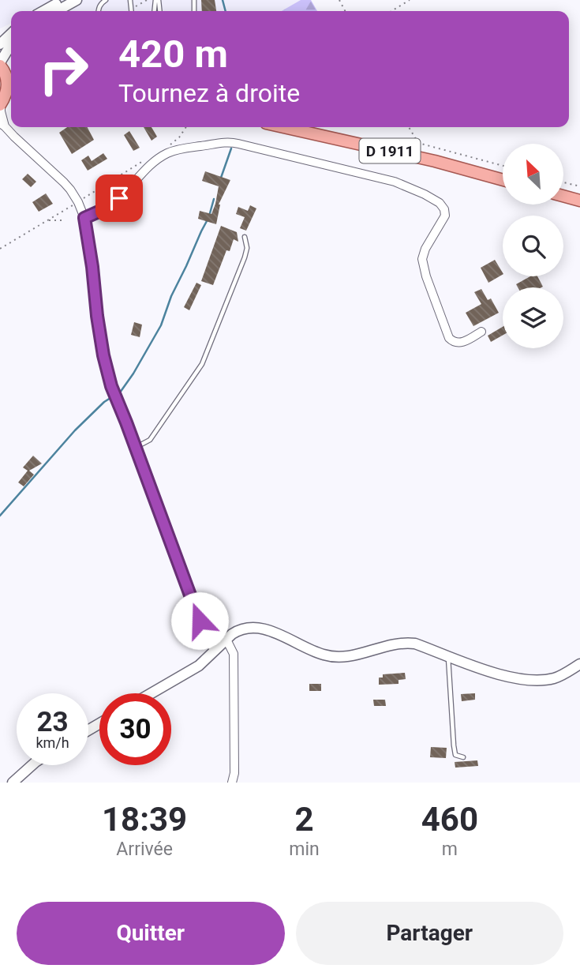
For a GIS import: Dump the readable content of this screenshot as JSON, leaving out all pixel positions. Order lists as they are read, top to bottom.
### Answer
{
  "streets": {
    "main road": ["D 1911"]
  },
  "north": "top left",
  "page": {
    "turn": ["420 m", "Tournez à droite"],
    "speed": "23 km/h",
    "limit": "30",
    "eta": [
      "18:39",
      "Arrivée",
      "2",
      "min",
      "460",
      "m"
    ],
    "buttons": ["Quitter", "Partager"]
  }
}
